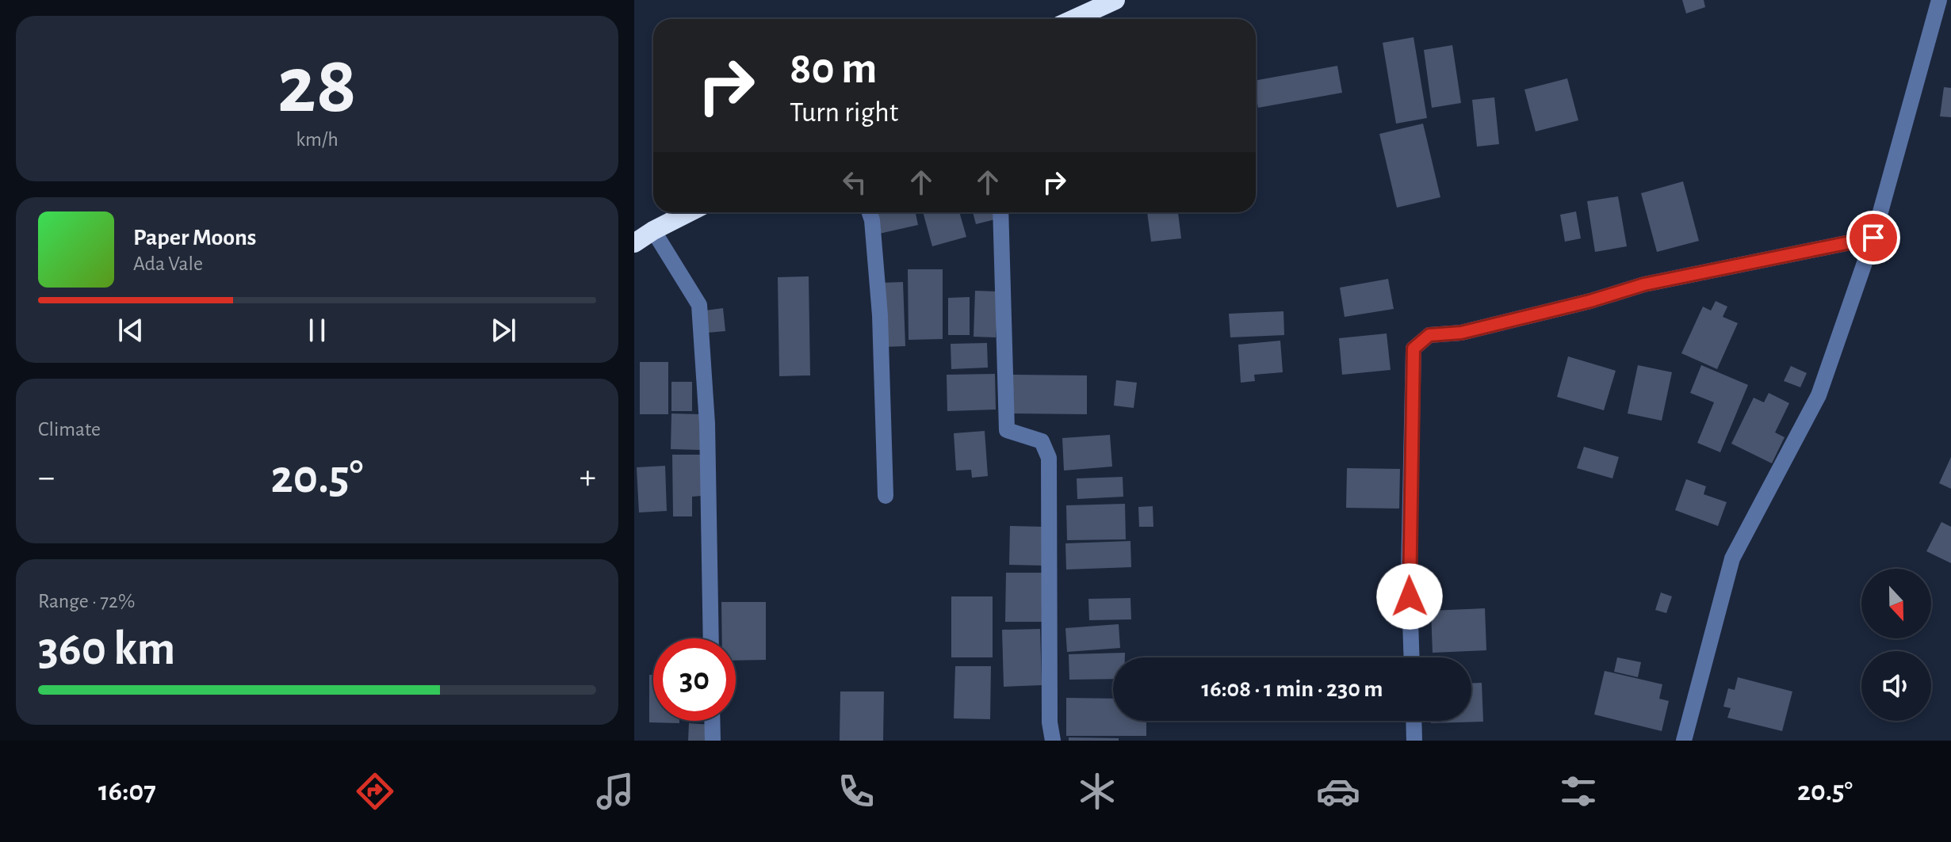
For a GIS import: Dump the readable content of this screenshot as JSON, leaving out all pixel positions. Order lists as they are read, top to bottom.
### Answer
{
  "north": "bottom",
  "page": {
    "tile": [
      ["28", "km/h"],
      "Climate",
      ["Range · 72%", "360 km"]
    ],
    "turn": ["80 m", "Turn right"],
    "song": ["Paper Moons", "Ada Vale"],
    "heat": ["−", "20.5°", "+"],
    "limit": "30",
    "trip": "16:08 · 1 min · 230 m",
    "tabs": ["16:07", "20.5°"]
  }
}
